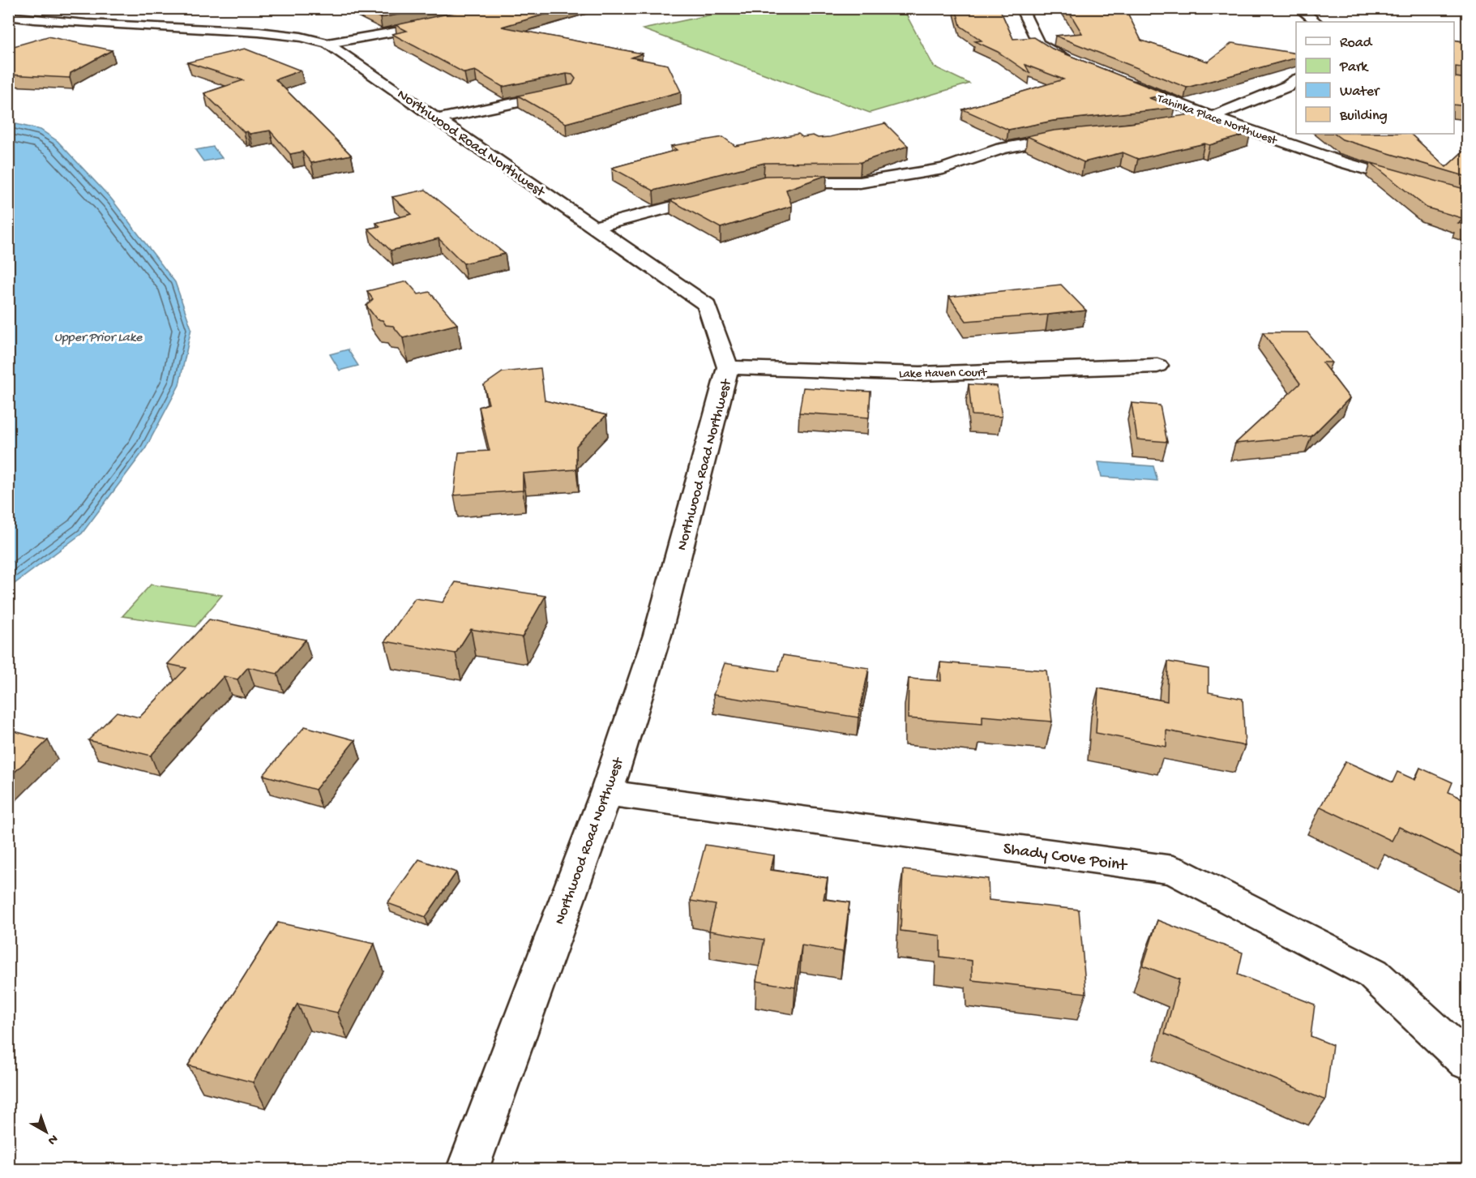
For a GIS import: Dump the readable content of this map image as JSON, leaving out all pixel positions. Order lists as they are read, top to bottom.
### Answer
{
  "streets": {
    "street": [
      "Tahinka Place Northwest",
      "Northwood Road Northwest",
      "Lake Haven Court",
      "Shady Cove Point"
    ]
  },
  "crossings": [
    ["Northwood Road Northwest", "Lake Haven Court"],
    ["Northwood Road Northwest", "Shady Cove Point"]
  ],
  "water": ["Upper Prior Lake"],
  "legend": [
    "Road",
    "Park",
    "Water",
    "Building"
  ],
  "north": "bottom right"
}
